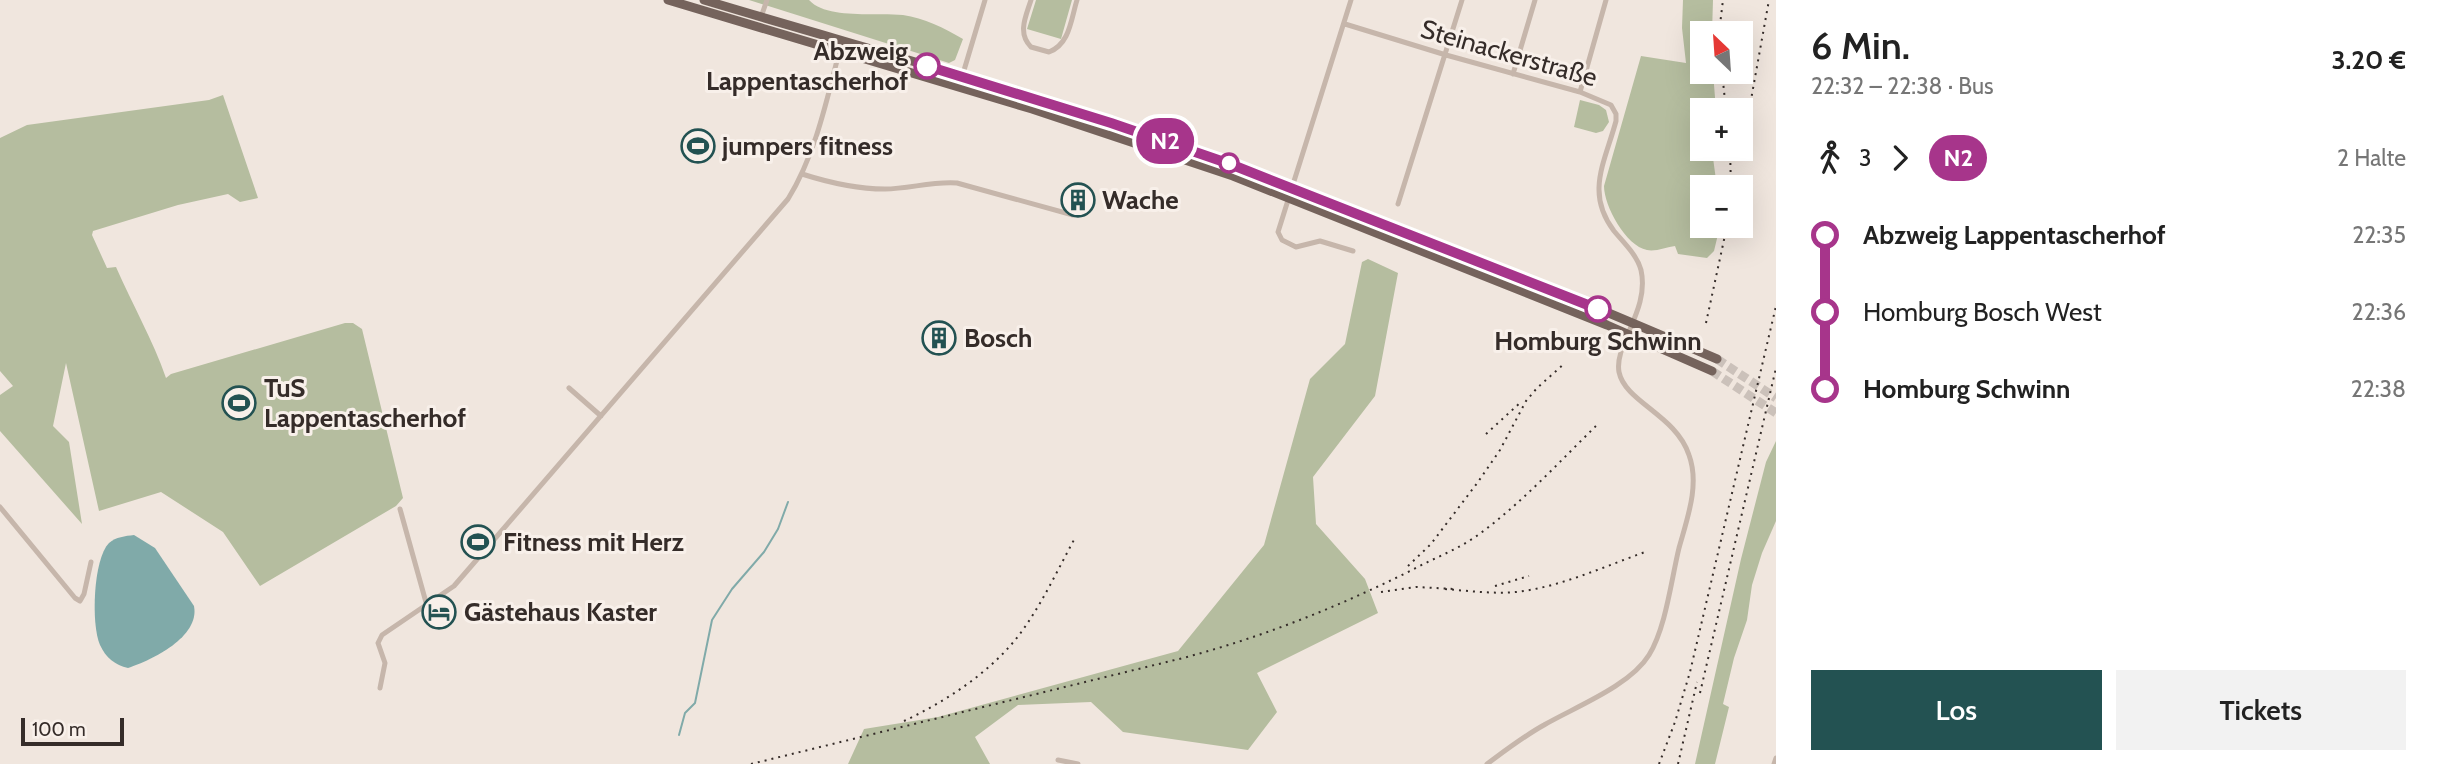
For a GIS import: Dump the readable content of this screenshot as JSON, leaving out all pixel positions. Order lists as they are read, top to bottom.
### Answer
{
  "streets": {
    "street": ["Steinackerstraße"]
  },
  "places": {
    "other": ["Abzweig Lappentascherhof", "Homburg Schwinn"],
    "sports": ["jumpers fitness", "TuS Lappentascherhof", "Fitness mit Herz"],
    "building": ["Wache", "Bosch"],
    "hotel": ["Gästehaus Kaster"]
  },
  "lines": ["bus line N2"],
  "scale_bar": "100 m",
  "north": "top left",
  "page": {
    "on_map": "N2",
    "heading": ["6 Min.", "22:32 – 22:38 · Bus", "3.20 €"],
    "map_buttons": ["+", "−"],
    "legs": ["3", "N2", "2 Halte"],
    "list": [
      {
        "name": "Abzweig Lappentascherhof",
        "value": "22:35"
      },
      {
        "name": "Homburg Bosch West",
        "value": "22:36"
      },
      {
        "name": "Homburg Schwinn",
        "value": "22:38"
      }
    ],
    "buttons": ["Los", "Tickets"],
    "scale": "100 m"
  }
}
